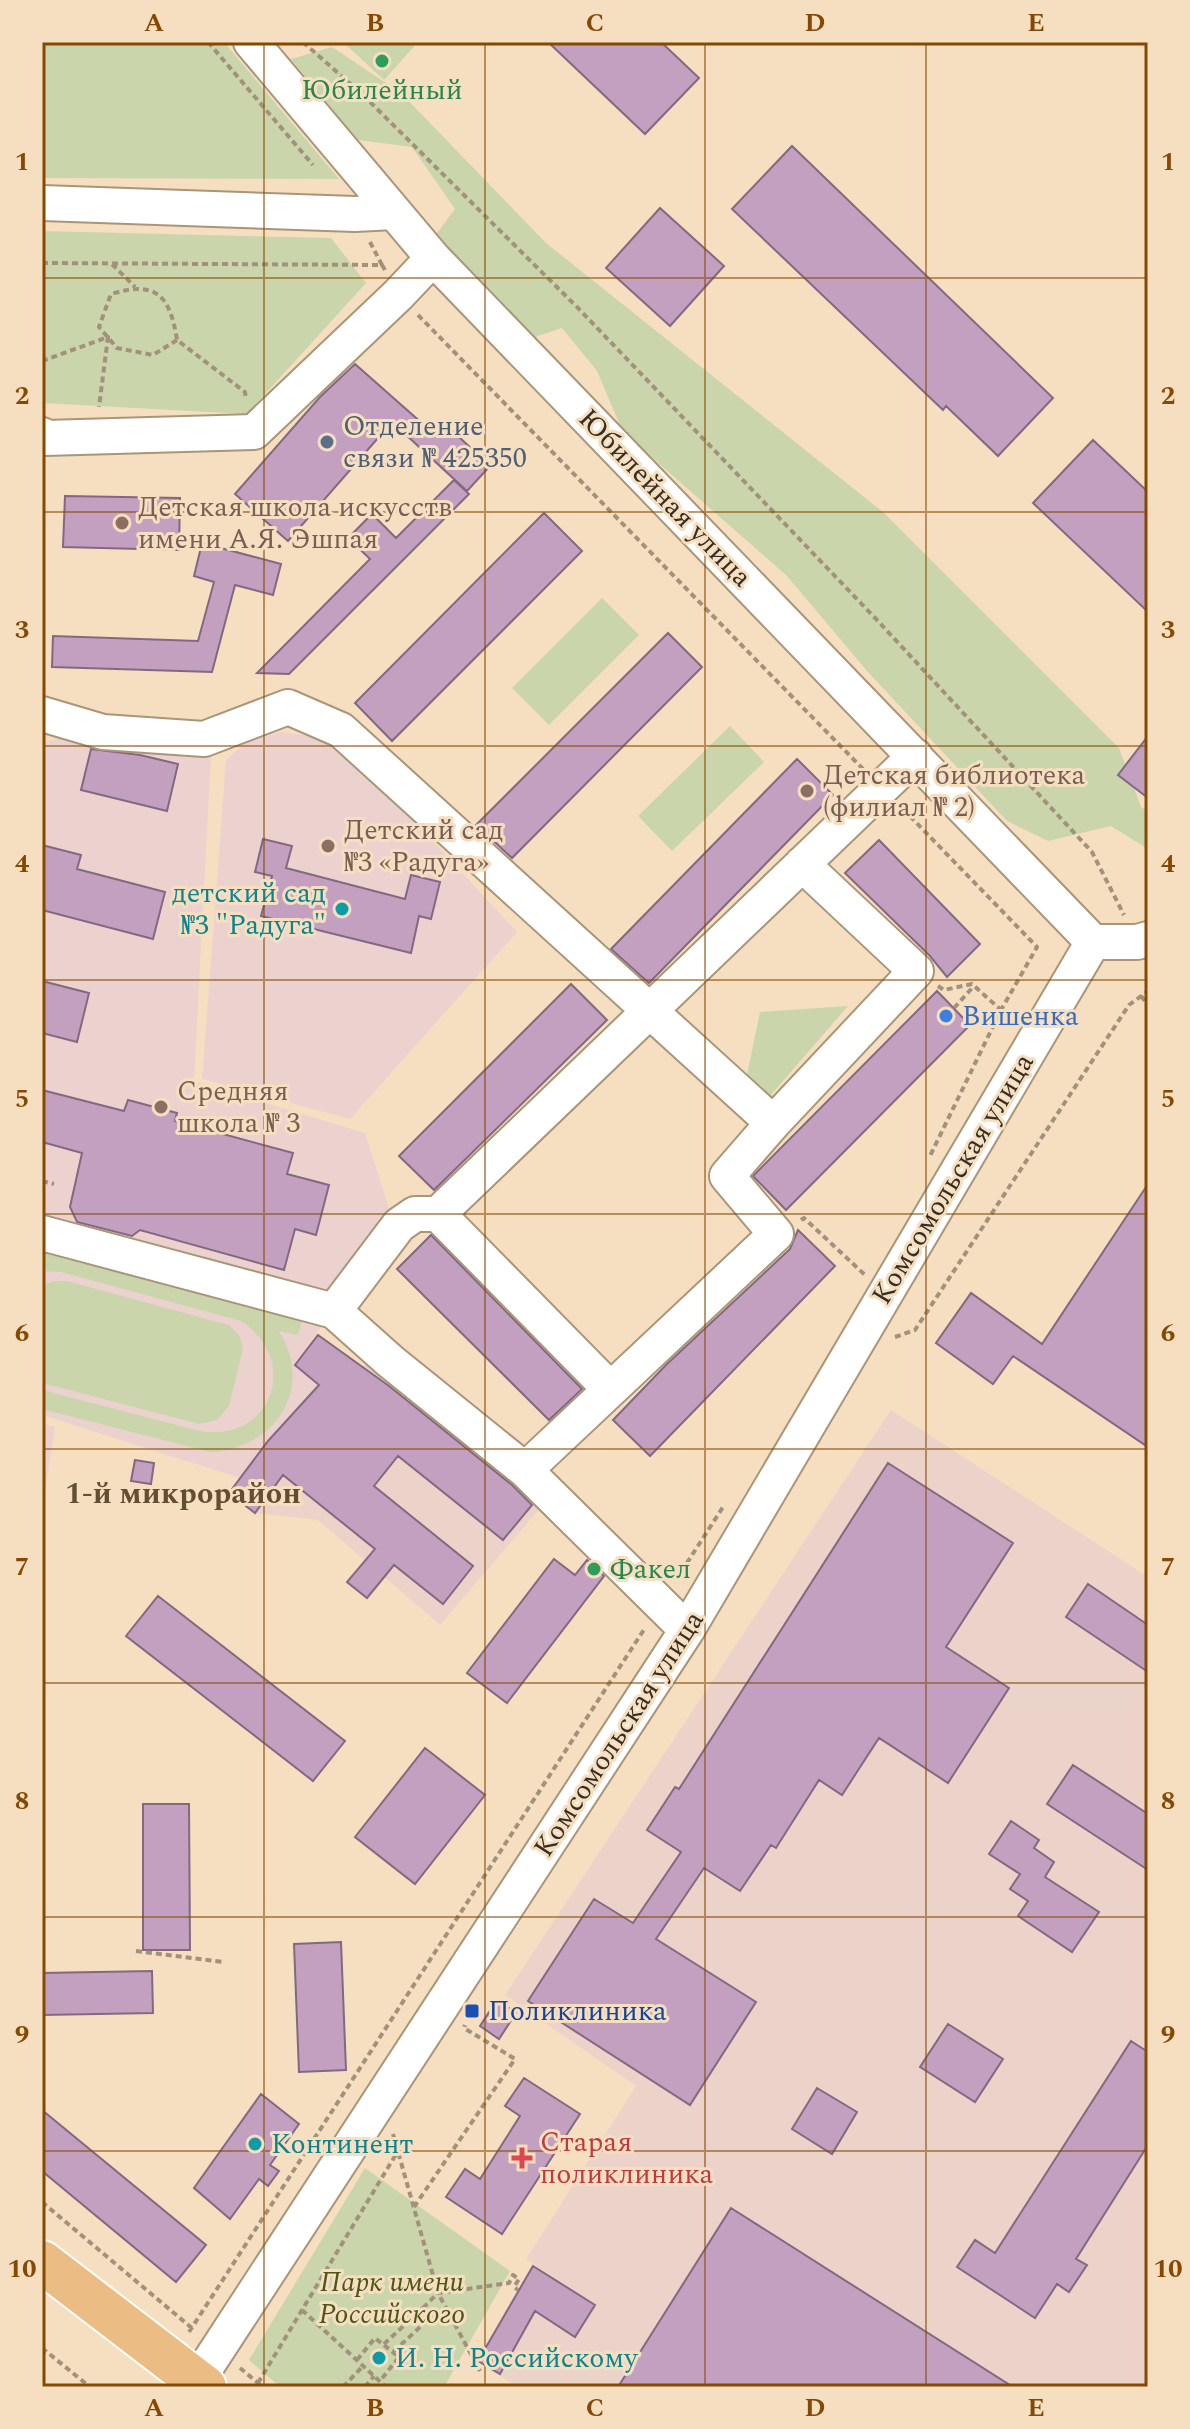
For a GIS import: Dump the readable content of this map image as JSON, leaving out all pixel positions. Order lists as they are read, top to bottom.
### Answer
{
  "streets": {
    "street": ["Юбилейная улица", "Комсомольская улица"]
  },
  "crossings": [
    ["Юбилейная улица", "Комсомольская улица"]
  ],
  "districts": ["1-й микрорайон"],
  "parks": ["Парк имени Российского"],
  "places": {
    "other": [
      "Юбилейный",
      "Отделение связи № 425350",
      "Детская школа искусств имени А.Я. Эшпая",
      "Детская библиотека (филиал № 2)",
      "Детский сад №3 «Радуга»",
      "детский сад №3 \"Радуга\"",
      "Вишенка",
      "Средняя школа № 3",
      "Факел",
      "Континент",
      "И. Н. Российскому"
    ],
    "transit": ["Поликлиника"],
    "health": ["Старая поликлиника"]
  },
  "grid": {
    "columns": [
      "A",
      "B",
      "C",
      "D",
      "E"
    ],
    "rows": [
      "1",
      "2",
      "3",
      "4",
      "5",
      "6",
      "7",
      "8",
      "9",
      "10"
    ]
  }
}
